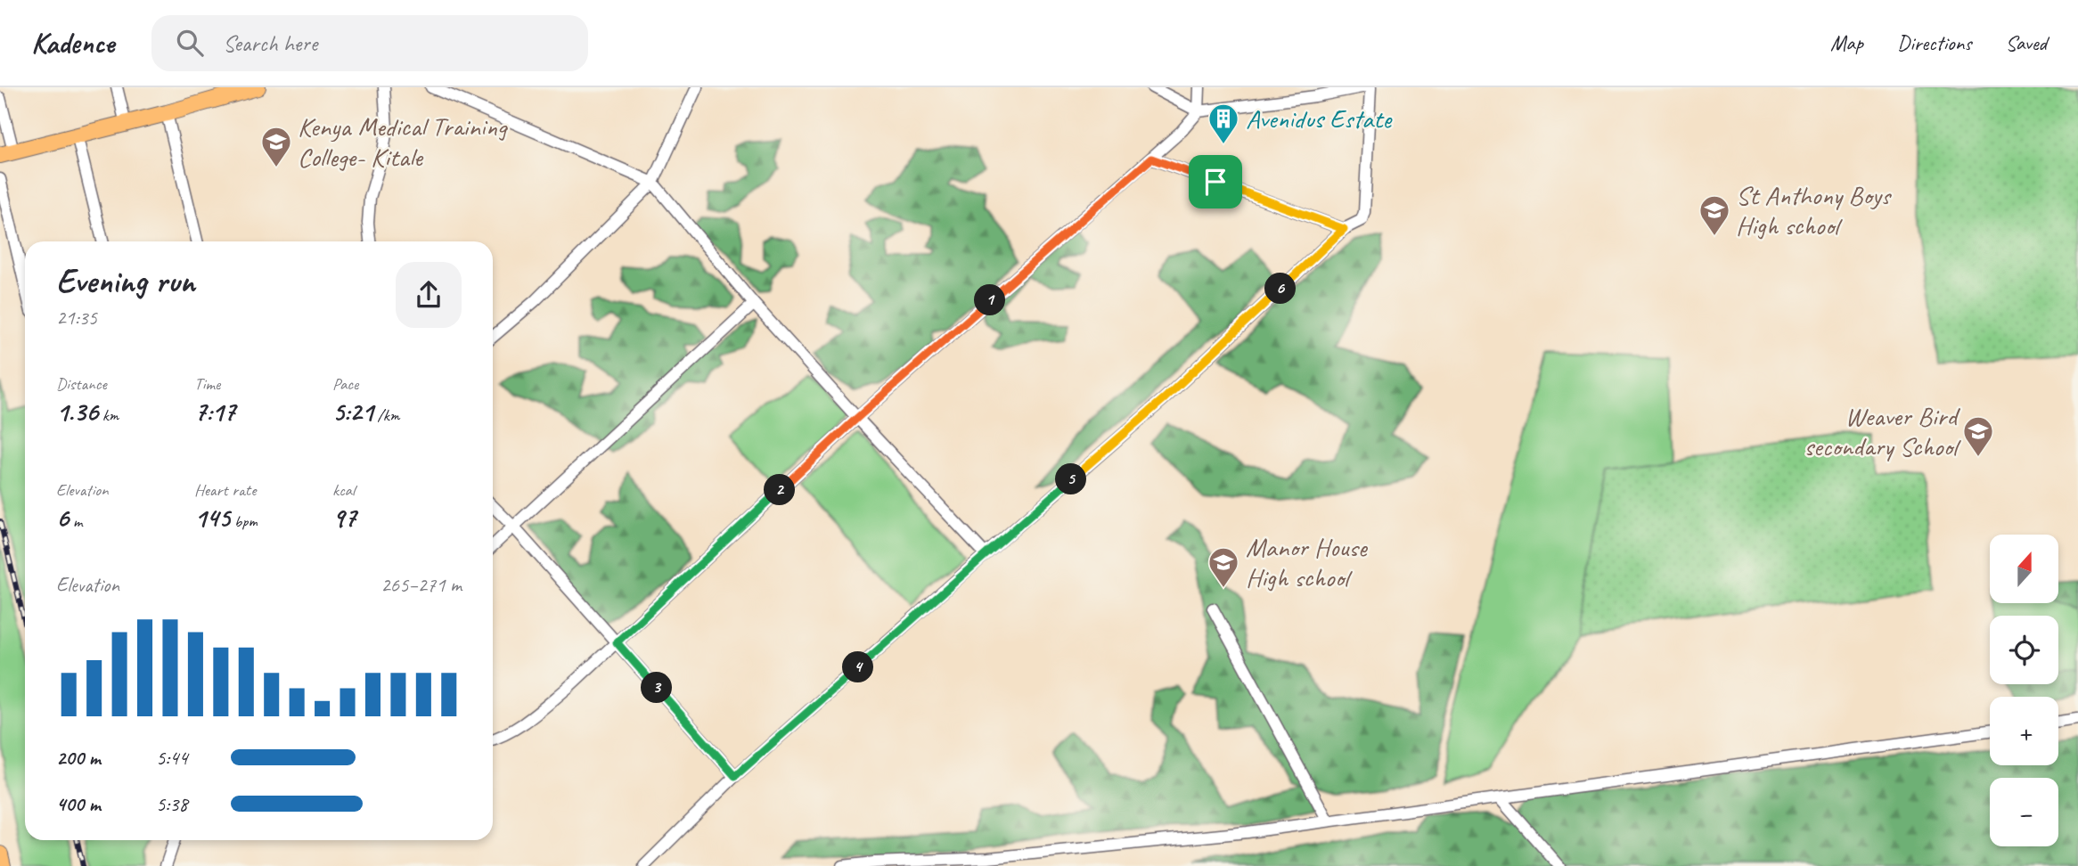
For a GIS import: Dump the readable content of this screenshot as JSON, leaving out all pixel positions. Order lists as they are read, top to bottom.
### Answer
{
  "places": {
    "building": ["Avenidus Estate"],
    "school or university": [
      "Kenya Medical Training College- Kitale",
      "St Anthony Boys High school",
      "Weaver Bird secondary School",
      "Manor House High school"
    ]
  },
  "north": "top",
  "page": {
    "header": "Kadence",
    "search": "Search here",
    "nav": ["Map", "Directions", "Saved"],
    "heading": ["Evening run", "21:35"],
    "pins": [
      "6",
      "1",
      "5",
      "2",
      "4",
      "3"
    ],
    "stats": [
      ["Distance", "1.36 km"],
      ["Time", "7:17"],
      ["Pace", "5:21 /km"],
      ["Elevation", "6 m"],
      ["Heart rate", "145 bpm"],
      ["kcal", "97"]
    ],
    "map_buttons": ["+", "−"],
    "chart": ["Elevation", "265–271 m"],
    "list": [
      {
        "name": "200 m",
        "note": "5:44"
      },
      {
        "name": "400 m",
        "note": "5:38"
      }
    ]
  }
}
